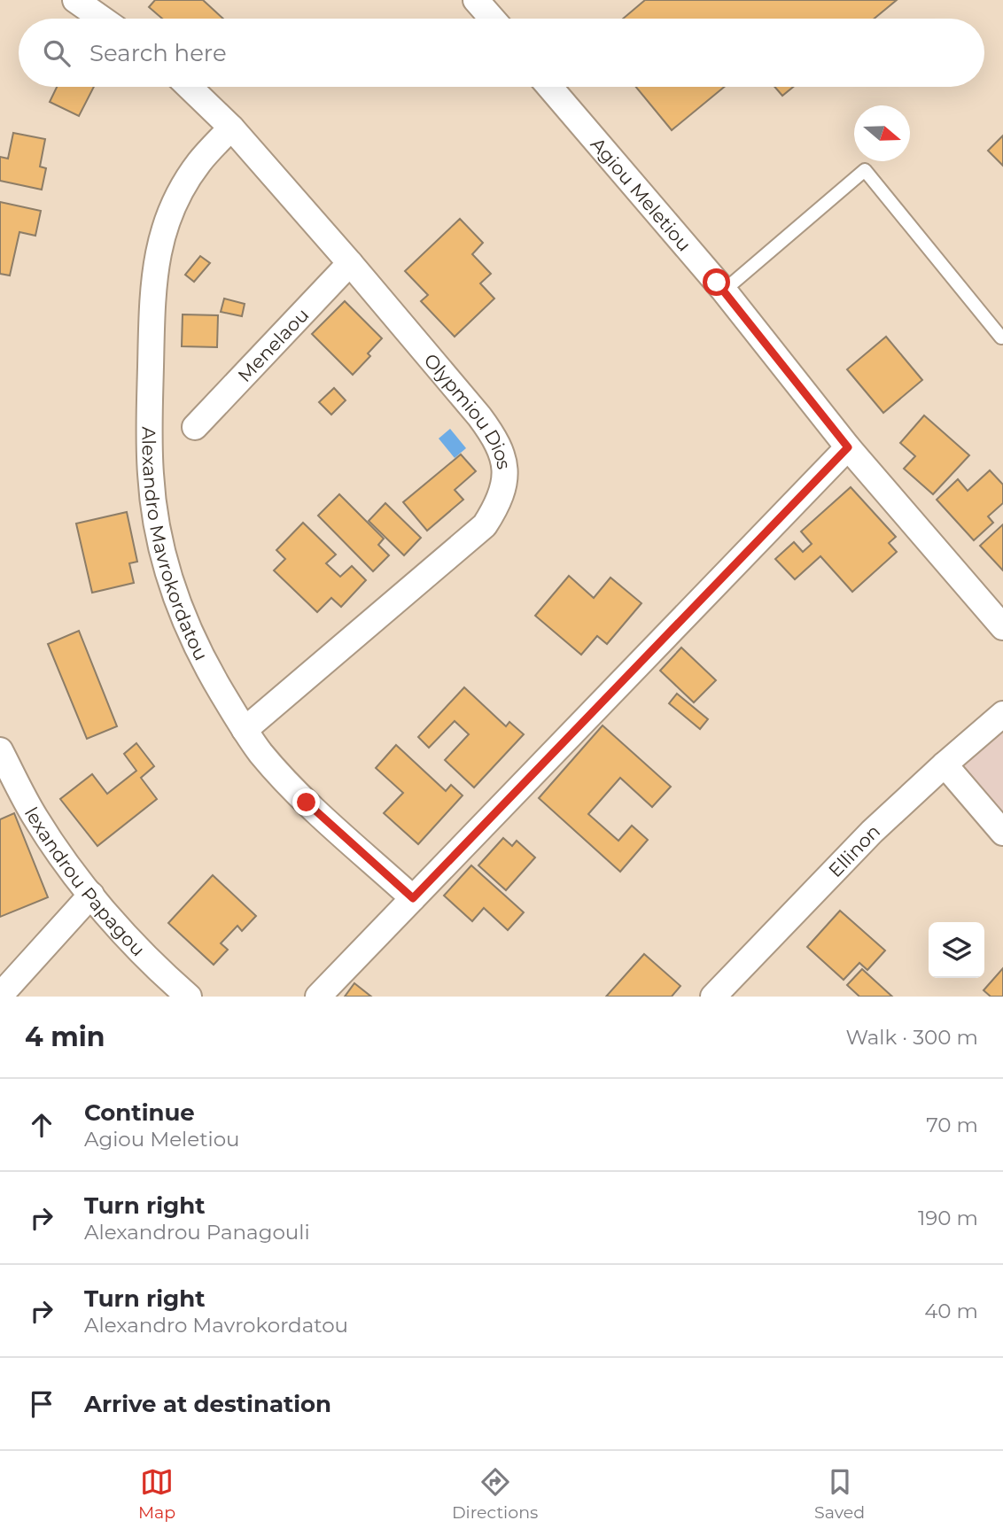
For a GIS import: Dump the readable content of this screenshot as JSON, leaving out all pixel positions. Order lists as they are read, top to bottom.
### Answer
{
  "streets": {
    "street": [
      "Agiou Meletiou",
      "Menelaou",
      "Olypmiou Dios",
      "Alexandro Mavrokordatou",
      "Ellinon",
      "lexandrou Papagou"
    ]
  },
  "crossings": [
    ["Menelaou", "Olypmiou Dios"],
    ["Olypmiou Dios", "Alexandro Mavrokordatou"]
  ],
  "north": "right",
  "page": {
    "search": "Search here",
    "heading": ["4 min", "Walk · 300 m"],
    "list": [
      ["Continue", "Agiou Meletiou", "70 m"],
      ["Turn right", "Alexandrou Panagouli", "190 m"],
      ["Turn right", "Alexandro Mavrokordatou", "40 m"],
      "Arrive at destination"
    ],
    "nav": ["Map", "Directions", "Saved"]
  }
}
